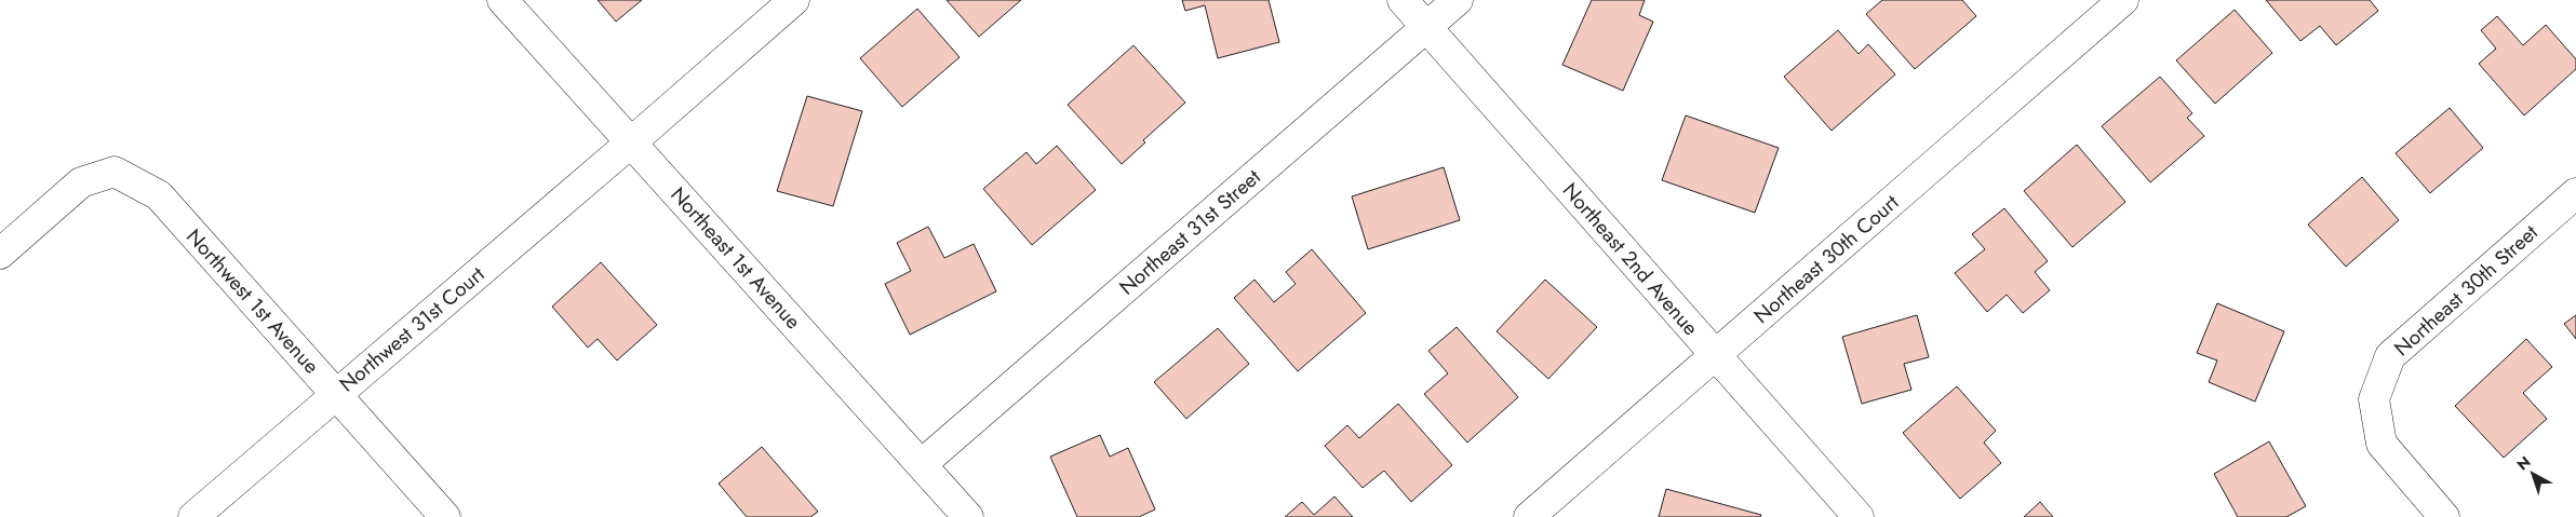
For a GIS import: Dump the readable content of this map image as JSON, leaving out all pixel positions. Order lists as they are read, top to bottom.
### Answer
{
  "streets": {
    "street": [
      "Northeast 31st Street",
      "Northeast 1st Avenue",
      "Northeast 2nd Avenue",
      "Northeast 30th Court",
      "Northeast 30th Street",
      "Northwest 1st Avenue",
      "Northwest 31st Court"
    ]
  },
  "crossings": [
    ["Northeast 31st Street", "Northeast 1st Avenue"],
    ["Northeast 31st Street", "Northeast 2nd Avenue"],
    ["Northeast 1st Avenue", "Northwest 31st Court"],
    ["Northeast 2nd Avenue", "Northeast 30th Court"],
    ["Northwest 1st Avenue", "Northwest 31st Court"]
  ],
  "north": "top left"
}
